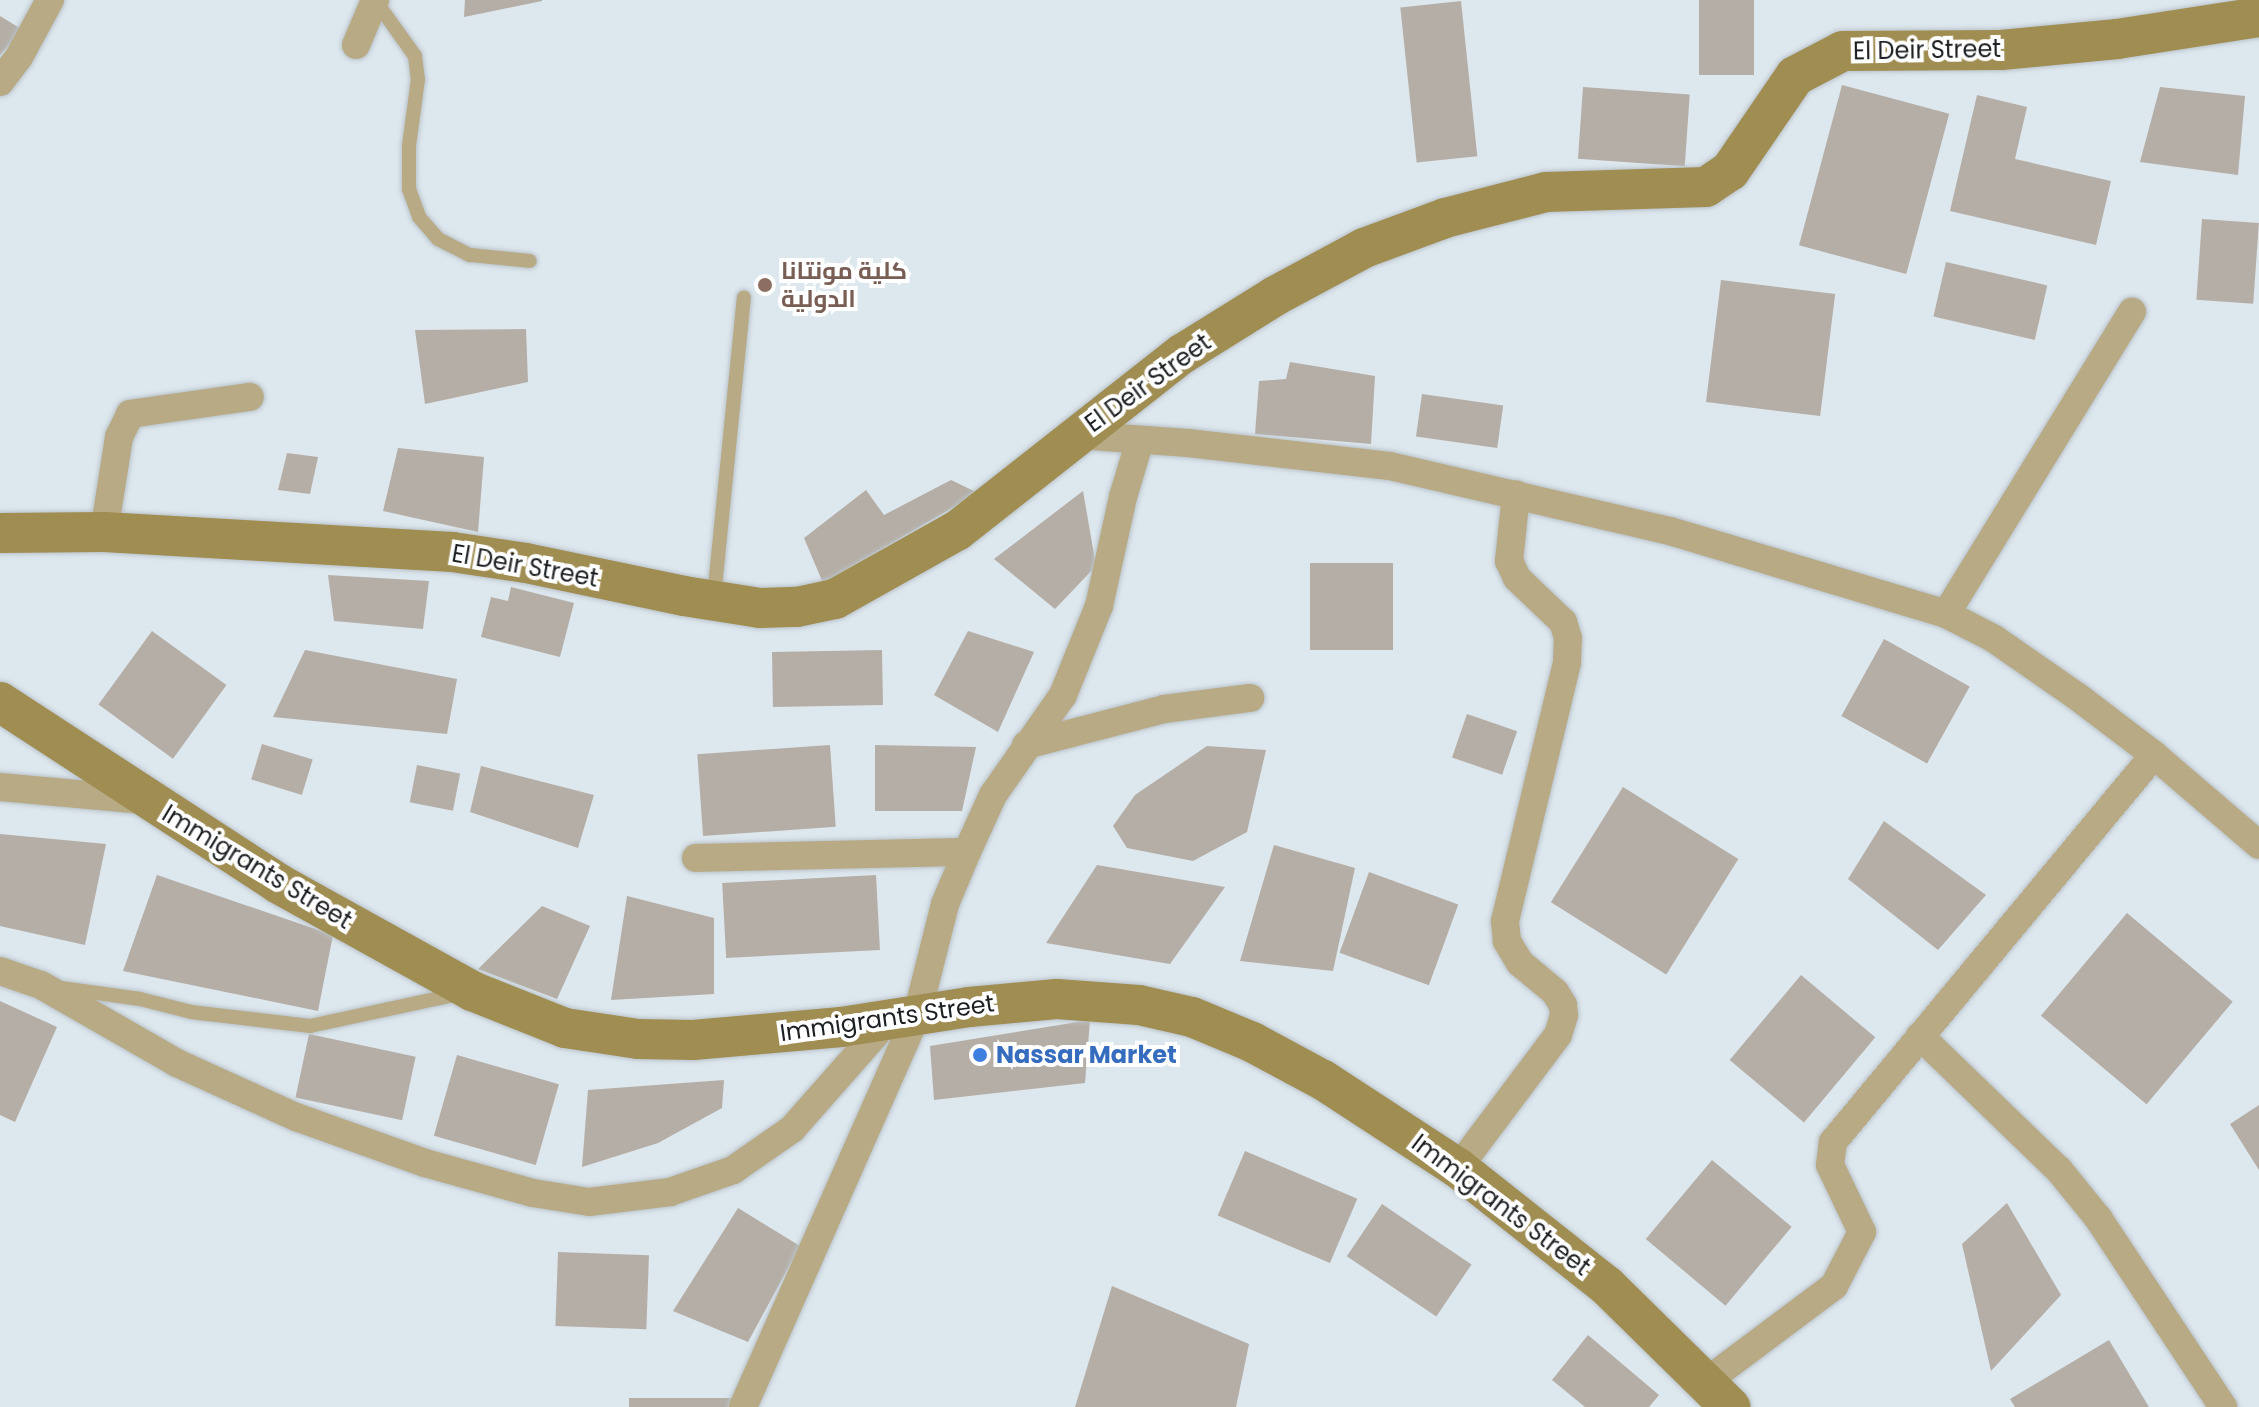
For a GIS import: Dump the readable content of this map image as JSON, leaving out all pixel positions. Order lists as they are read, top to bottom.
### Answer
{
  "streets": {
    "street": ["El Deir Street", "Immigrants Street"]
  },
  "places": ["كلية مونتانا الدولية", "Nassar Market"]
}
